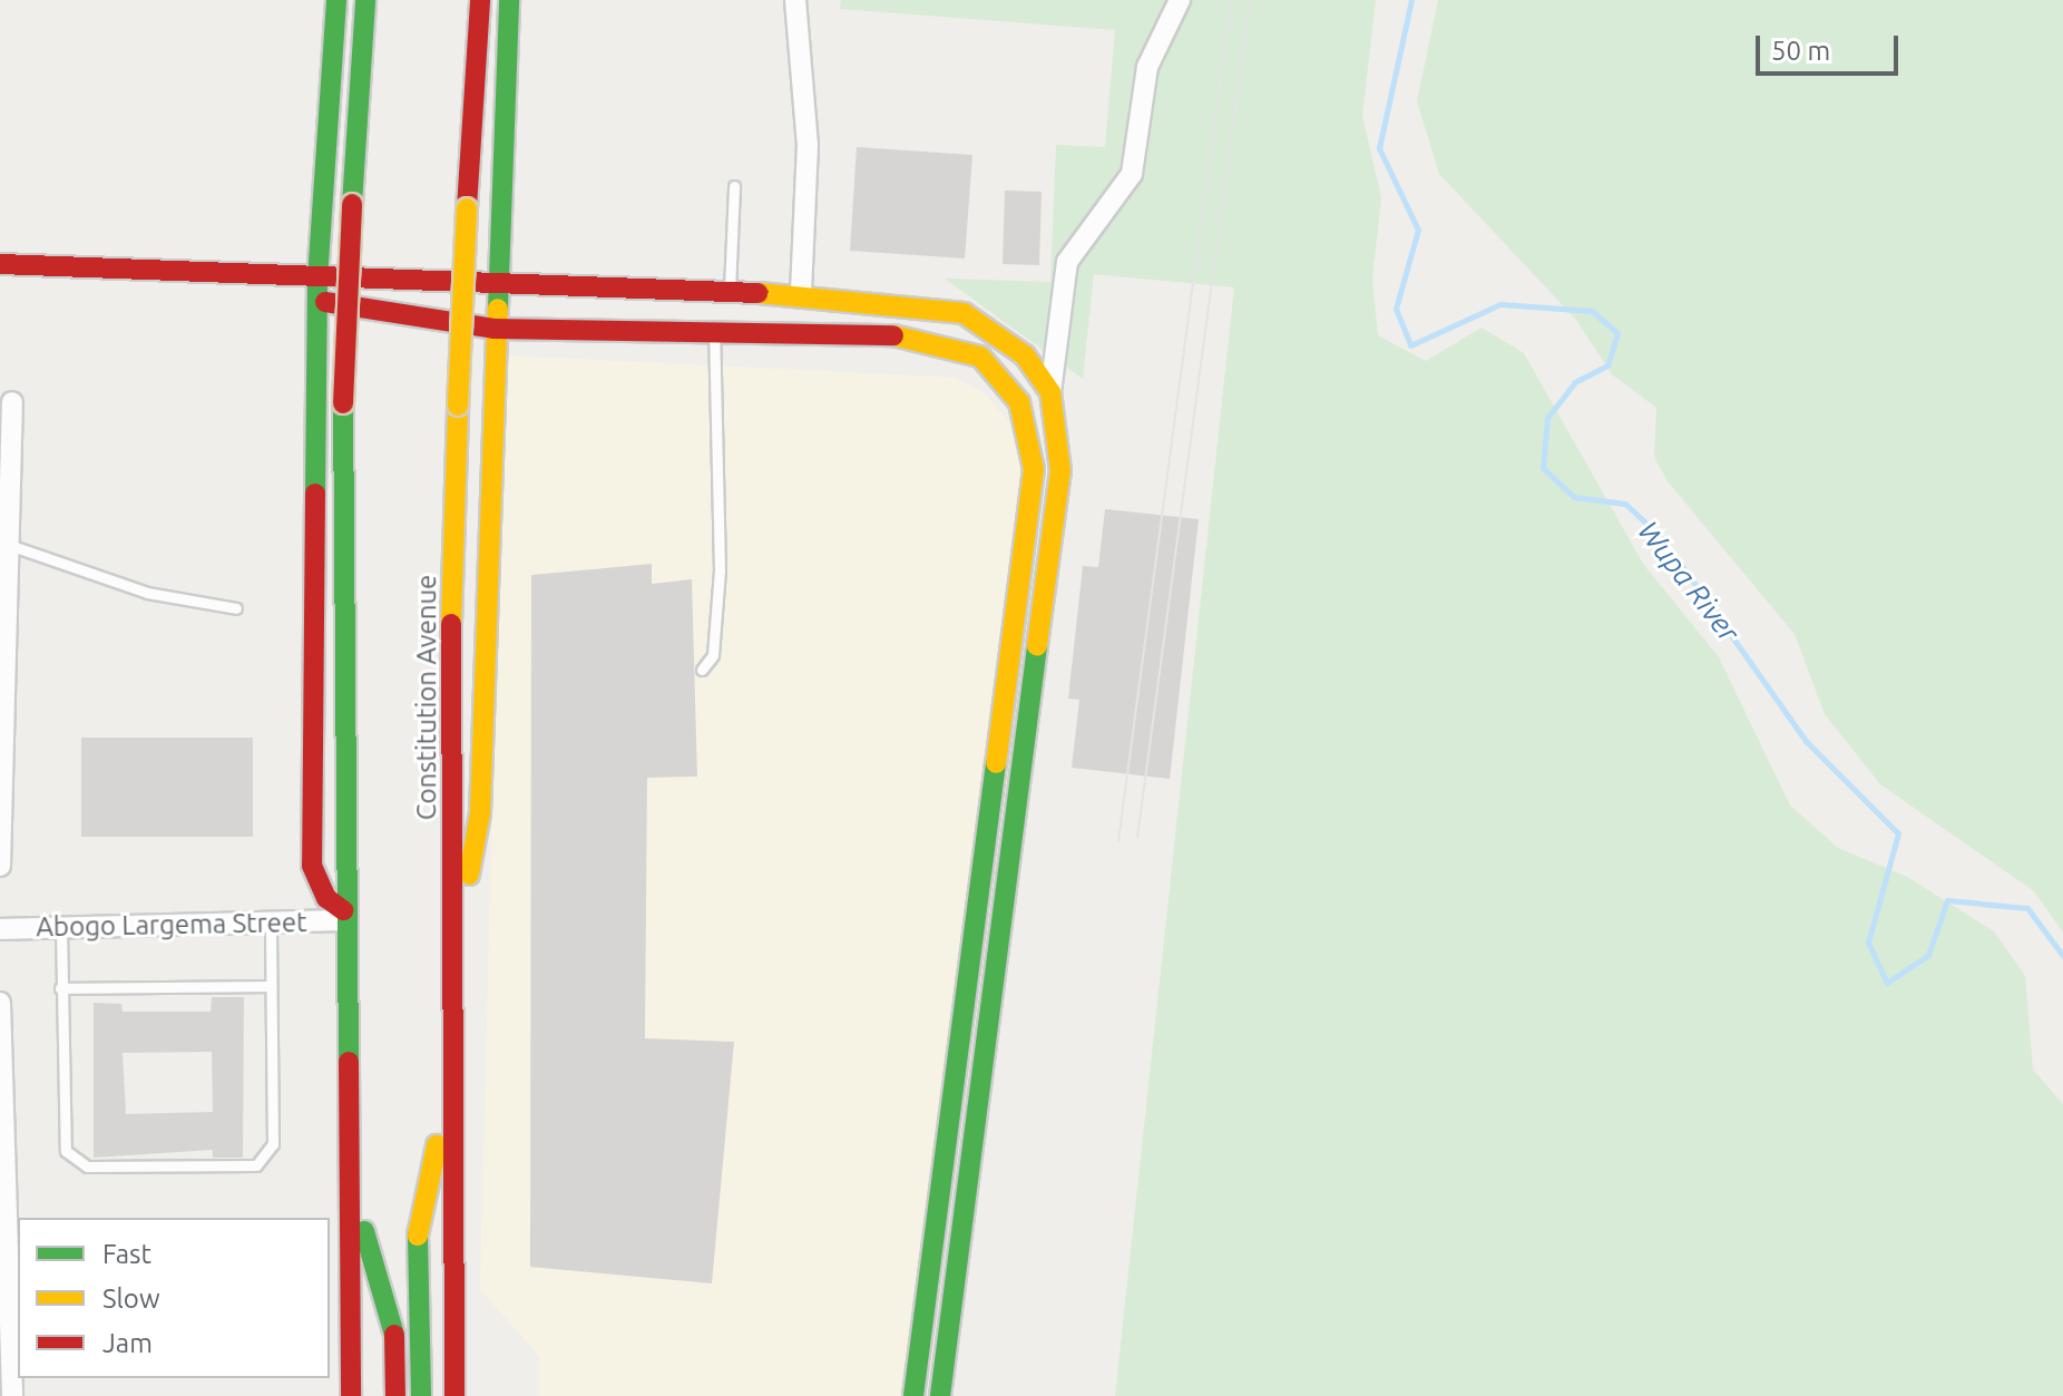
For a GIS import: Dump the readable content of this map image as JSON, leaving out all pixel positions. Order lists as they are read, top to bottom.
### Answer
{
  "streets": {
    "main road": ["Constitution Avenue"],
    "street": ["Abogo Largema Street"]
  },
  "water": ["Wupa River"],
  "legend": ["Fast", "Slow", "Jam"],
  "scale_bar": "50 m"
}
